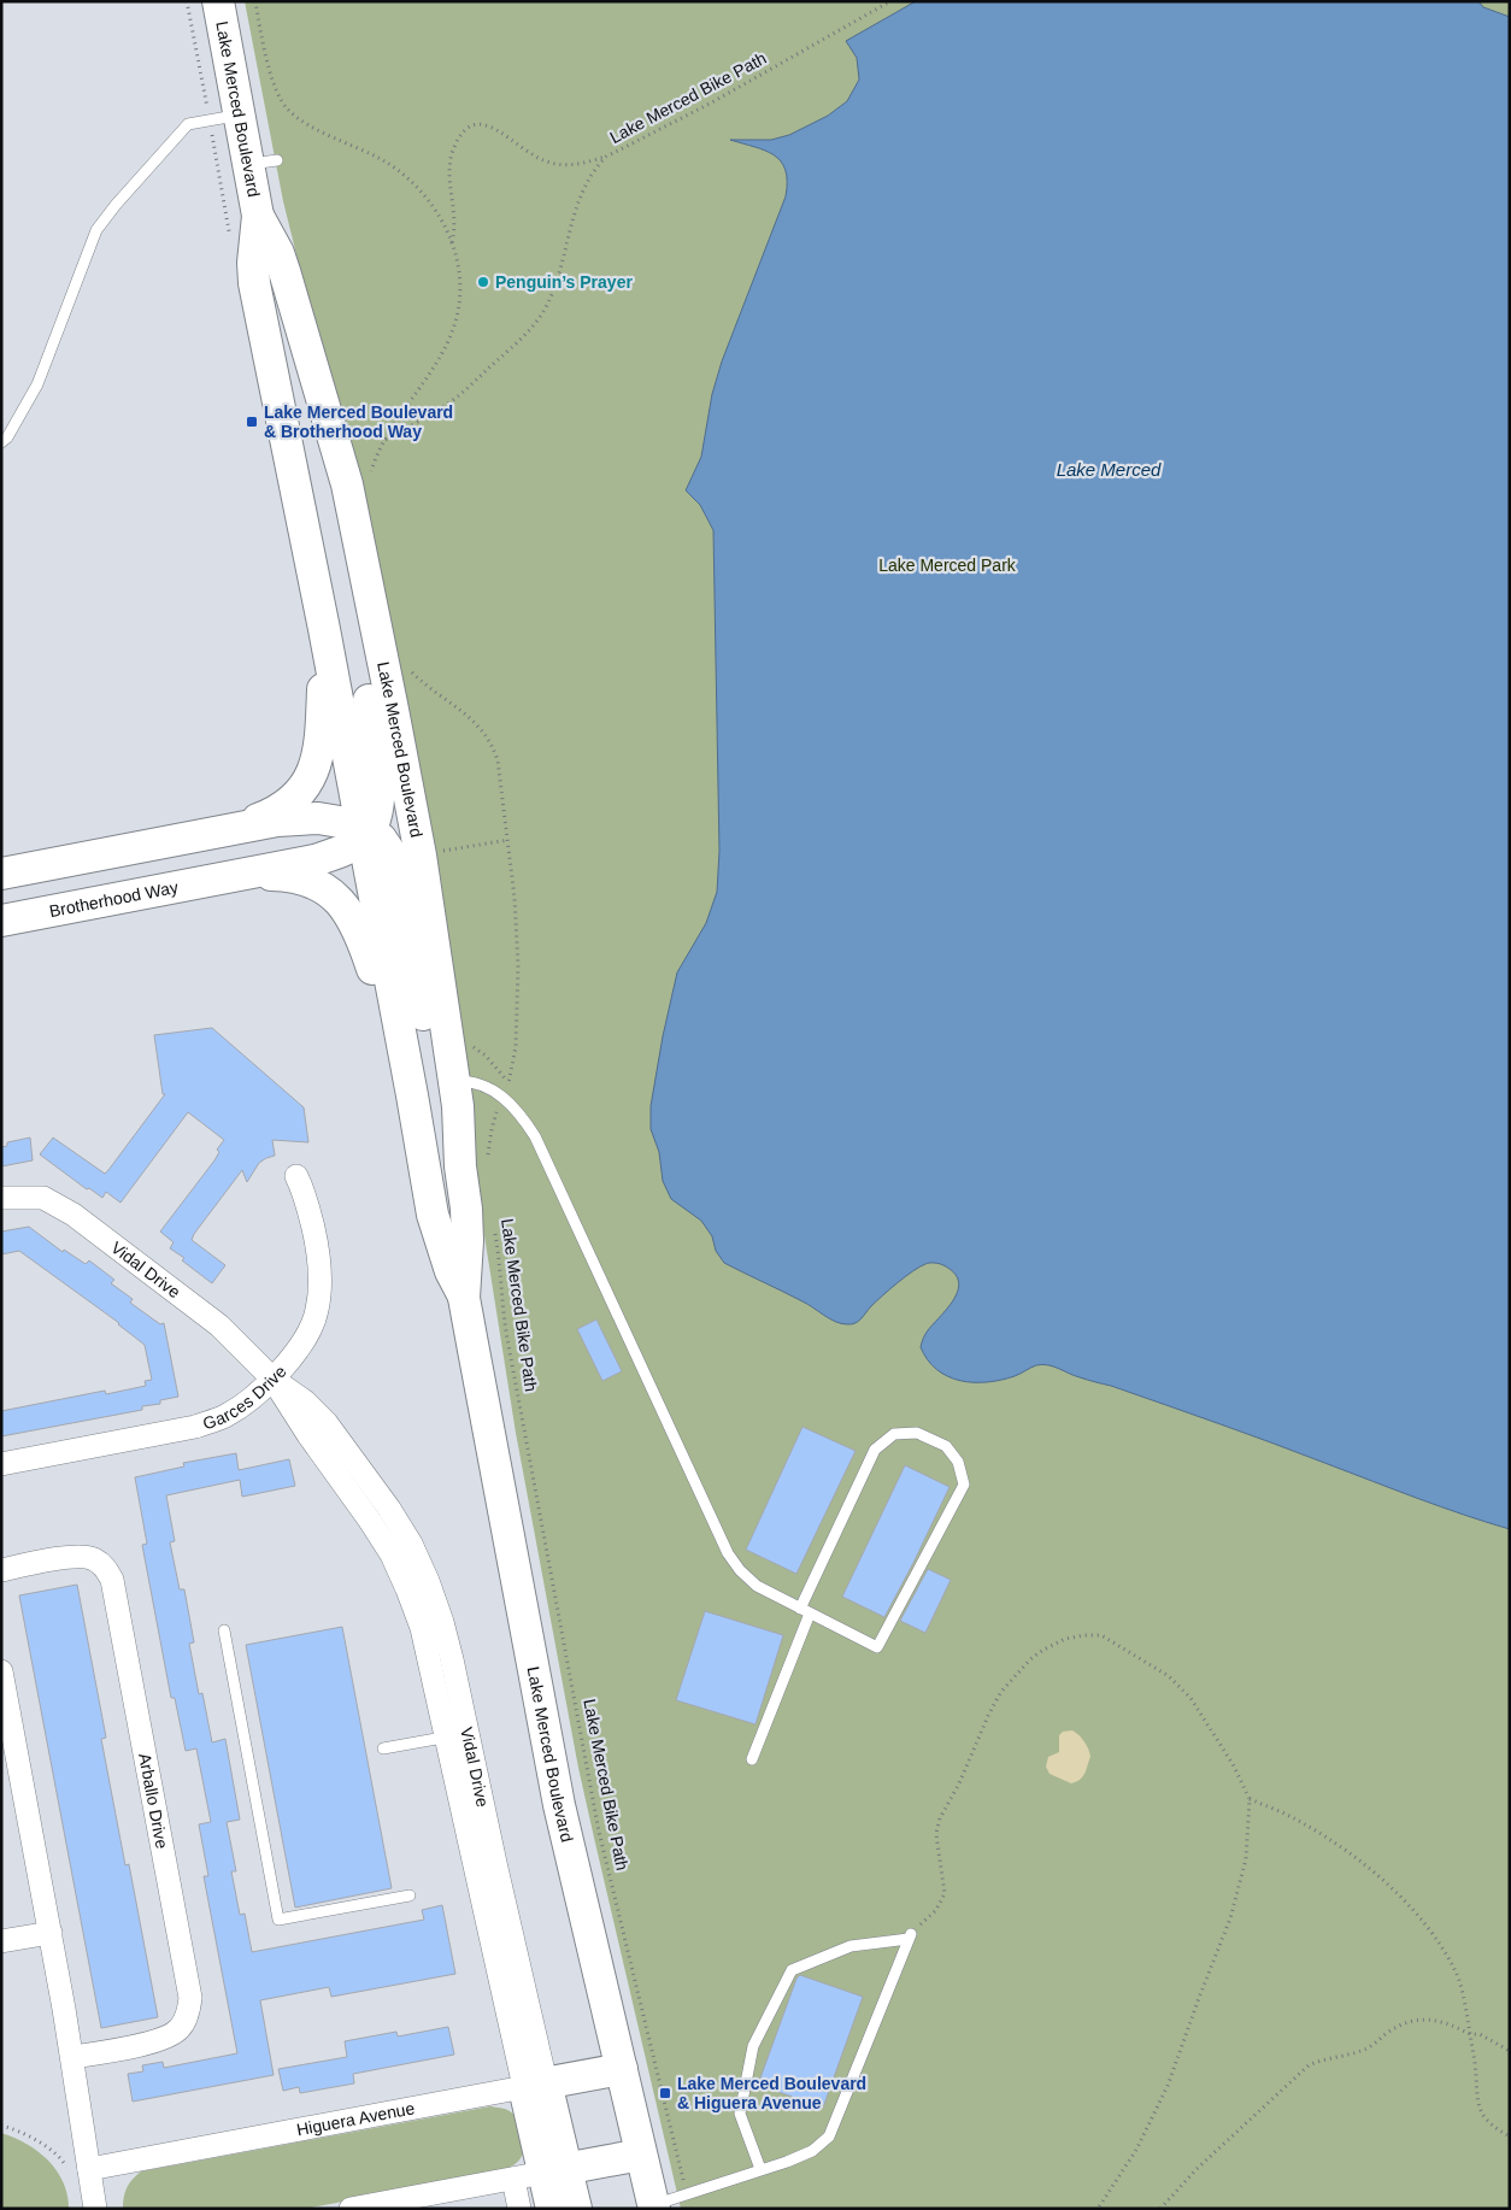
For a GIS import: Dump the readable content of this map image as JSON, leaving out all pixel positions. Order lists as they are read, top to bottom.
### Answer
{
  "streets": {
    "main road": [
      "Lake Merced Boulevard",
      "Brotherhood Way",
      "Vidal Drive",
      "Higuera Avenue"
    ],
    "street": ["Garces Drive", "Arballo Drive"],
    "path": ["Lake Merced Bike Path"]
  },
  "crossings": [
    ["Lake Merced Boulevard", "Higuera Avenue"],
    ["Vidal Drive", "Garces Drive"],
    ["Vidal Drive", "Higuera Avenue"]
  ],
  "water": ["Lake Merced"],
  "parks": ["Lake Merced Park"],
  "places": {
    "other": ["Penguin’s Prayer"],
    "transit": ["Lake Merced Boulevard & Brotherhood Way", "Lake Merced Boulevard & Higuera Avenue"]
  }
}
